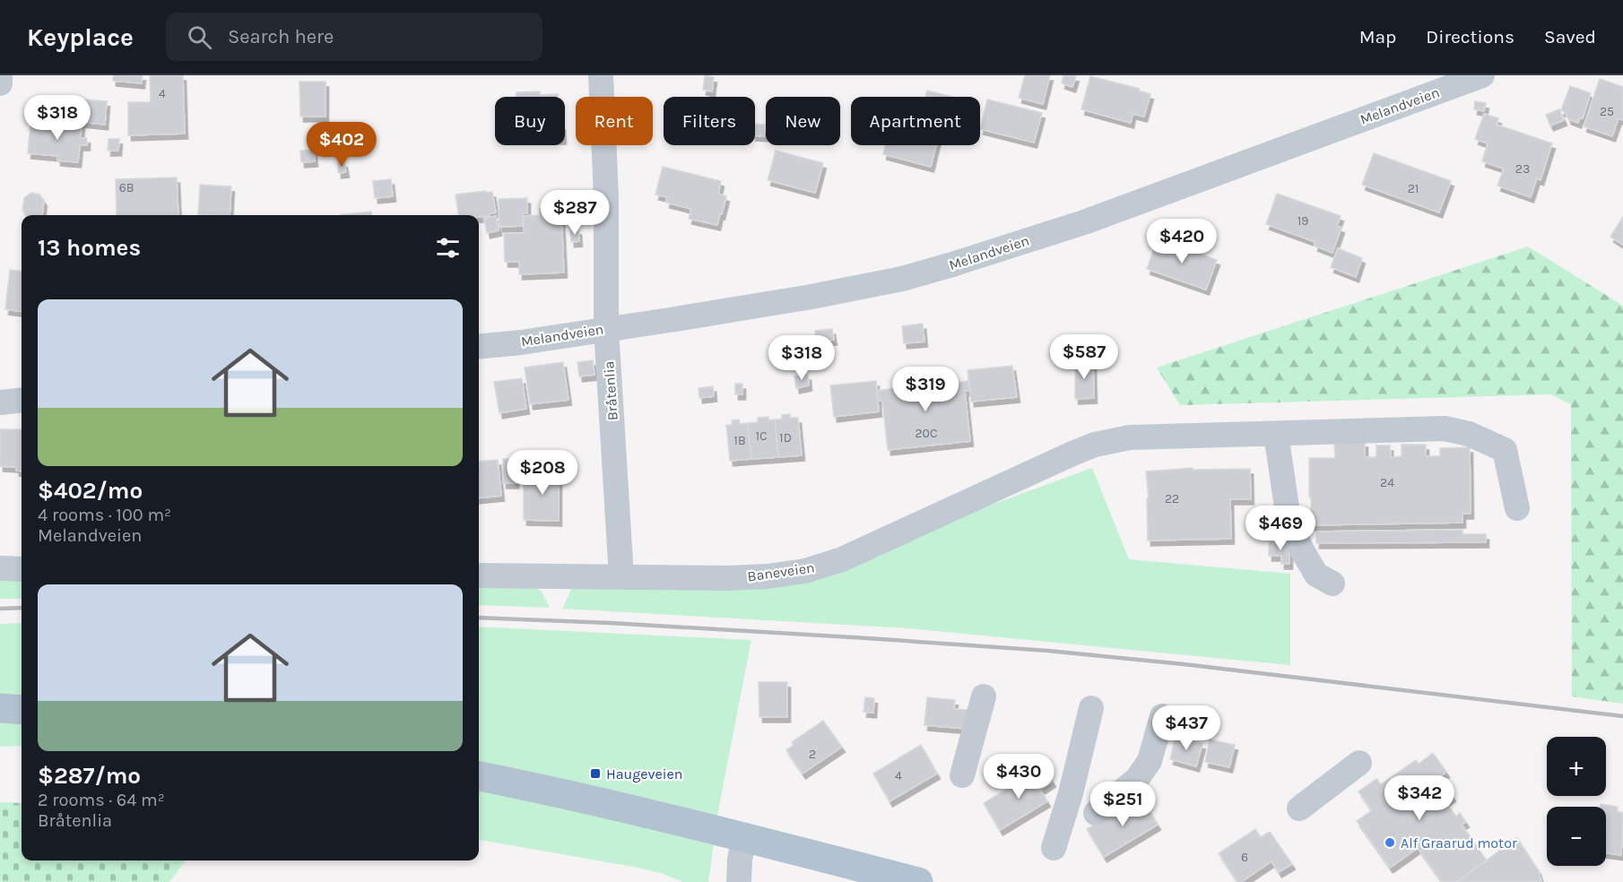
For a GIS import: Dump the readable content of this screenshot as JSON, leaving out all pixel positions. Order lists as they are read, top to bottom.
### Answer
{
  "streets": {
    "street": ["Melandveien", "Bråtenlia", "Baneveien"]
  },
  "crossings": [
    ["Melandveien", "Bråtenlia"],
    ["Bråtenlia", "Baneveien"]
  ],
  "places": {
    "transit": ["Haugeveien"],
    "other": ["Alf Graarud motor"]
  },
  "house_numbers": [
    "4",
    "25",
    "23",
    "6B",
    "21",
    "19",
    "20C",
    "1C",
    "1D",
    "1B",
    "24",
    "22",
    "2",
    "4",
    "6"
  ],
  "page": {
    "header": "Keyplace",
    "search": "Search here",
    "nav": ["Map", "Directions", "Saved"],
    "price": [
      "$318",
      "$402",
      "$287",
      "$420",
      "$587",
      "$318",
      "$319",
      "$208",
      "$469",
      "$437",
      "$430",
      "$342",
      "$251"
    ],
    "chip": [
      "Buy",
      "Rent",
      "Filters",
      "New",
      "Apartment"
    ],
    "heading": "13 homes",
    "list": [
      {
        "name": "$402/mo",
        "note": "4 rooms · 100 m² · Melandveien"
      },
      {
        "name": "$287/mo",
        "note": "2 rooms · 64 m² · Bråtenlia"
      }
    ],
    "map_buttons": ["+", "−"]
  }
}
